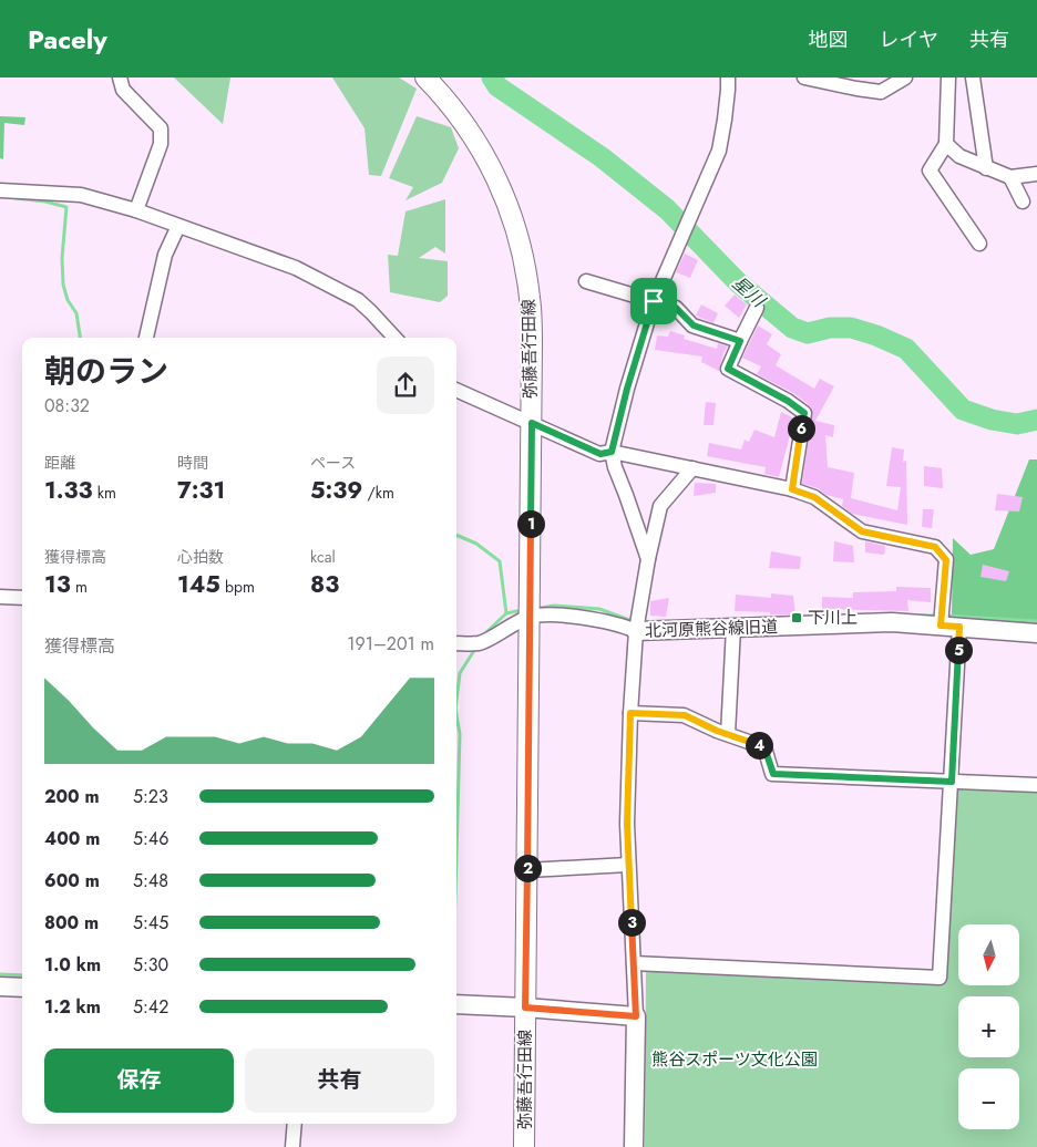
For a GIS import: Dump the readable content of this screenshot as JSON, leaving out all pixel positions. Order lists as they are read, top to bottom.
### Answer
{
  "streets": {
    "main road": ["弥藤吾行田線"],
    "street": ["北河原熊谷線旧道"]
  },
  "water": ["星川"],
  "parks": ["熊谷スポーツ文化公園"],
  "places": {
    "transit": ["下川上"]
  },
  "north": "bottom",
  "page": {
    "header": "Pacely",
    "nav": ["地図", "レイヤ", "共有"],
    "heading": ["朝のラン", "08:32"],
    "pins": [
      "6",
      "1",
      "5",
      "4",
      "2",
      "3"
    ],
    "stats": [
      ["距離", "1.33 km"],
      ["時間", "7:31"],
      ["ペース", "5:39 /km"],
      ["獲得標高", "13 m"],
      ["心拍数", "145 bpm"],
      ["kcal", "83"]
    ],
    "chart": ["獲得標高", "191–201 m"],
    "list": [
      {
        "name": "200 m",
        "note": "5:23"
      },
      {
        "name": "400 m",
        "note": "5:46"
      },
      {
        "name": "600 m",
        "note": "5:48"
      },
      {
        "name": "800 m",
        "note": "5:45"
      },
      {
        "name": "1.0 km",
        "note": "5:30"
      },
      {
        "name": "1.2 km",
        "note": "5:42"
      }
    ],
    "map_buttons": ["+", "−"],
    "buttons": ["保存", "共有"]
  }
}
